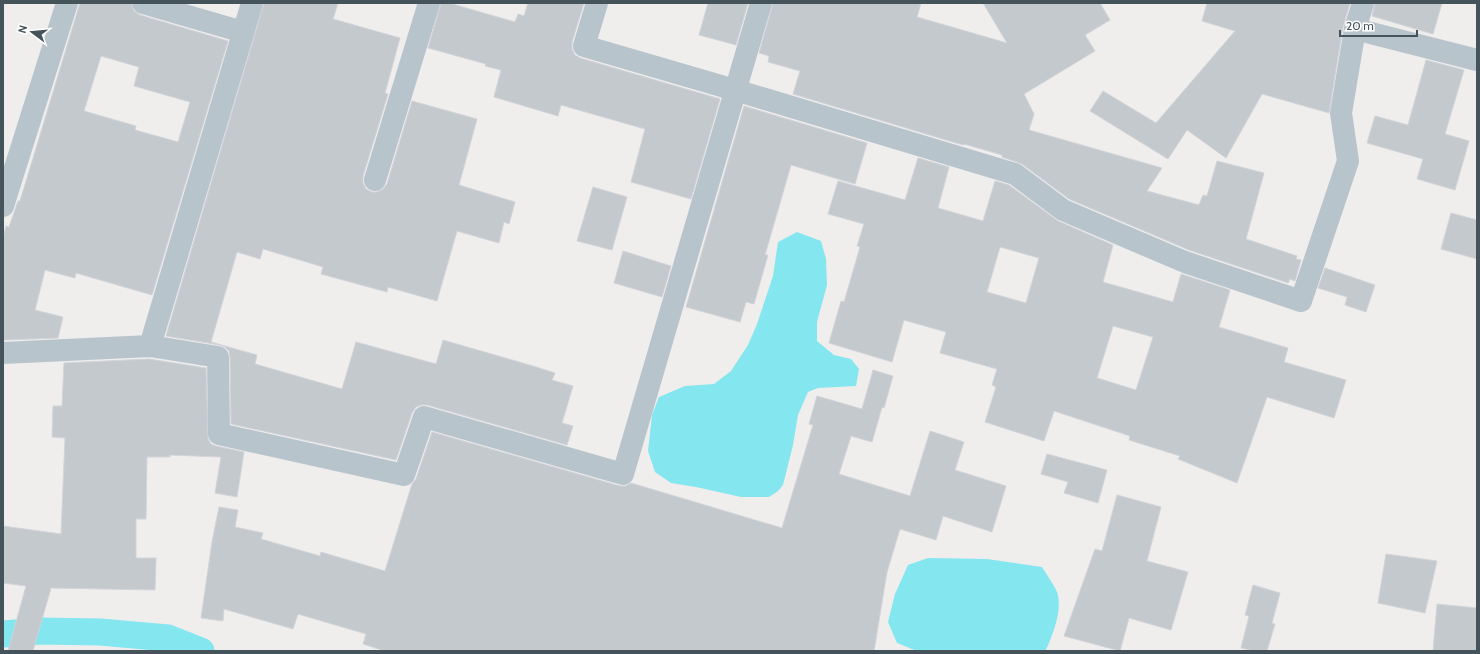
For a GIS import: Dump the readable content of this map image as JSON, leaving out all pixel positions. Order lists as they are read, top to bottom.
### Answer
{
  "scale_bar": "20 m",
  "north": "left"
}
